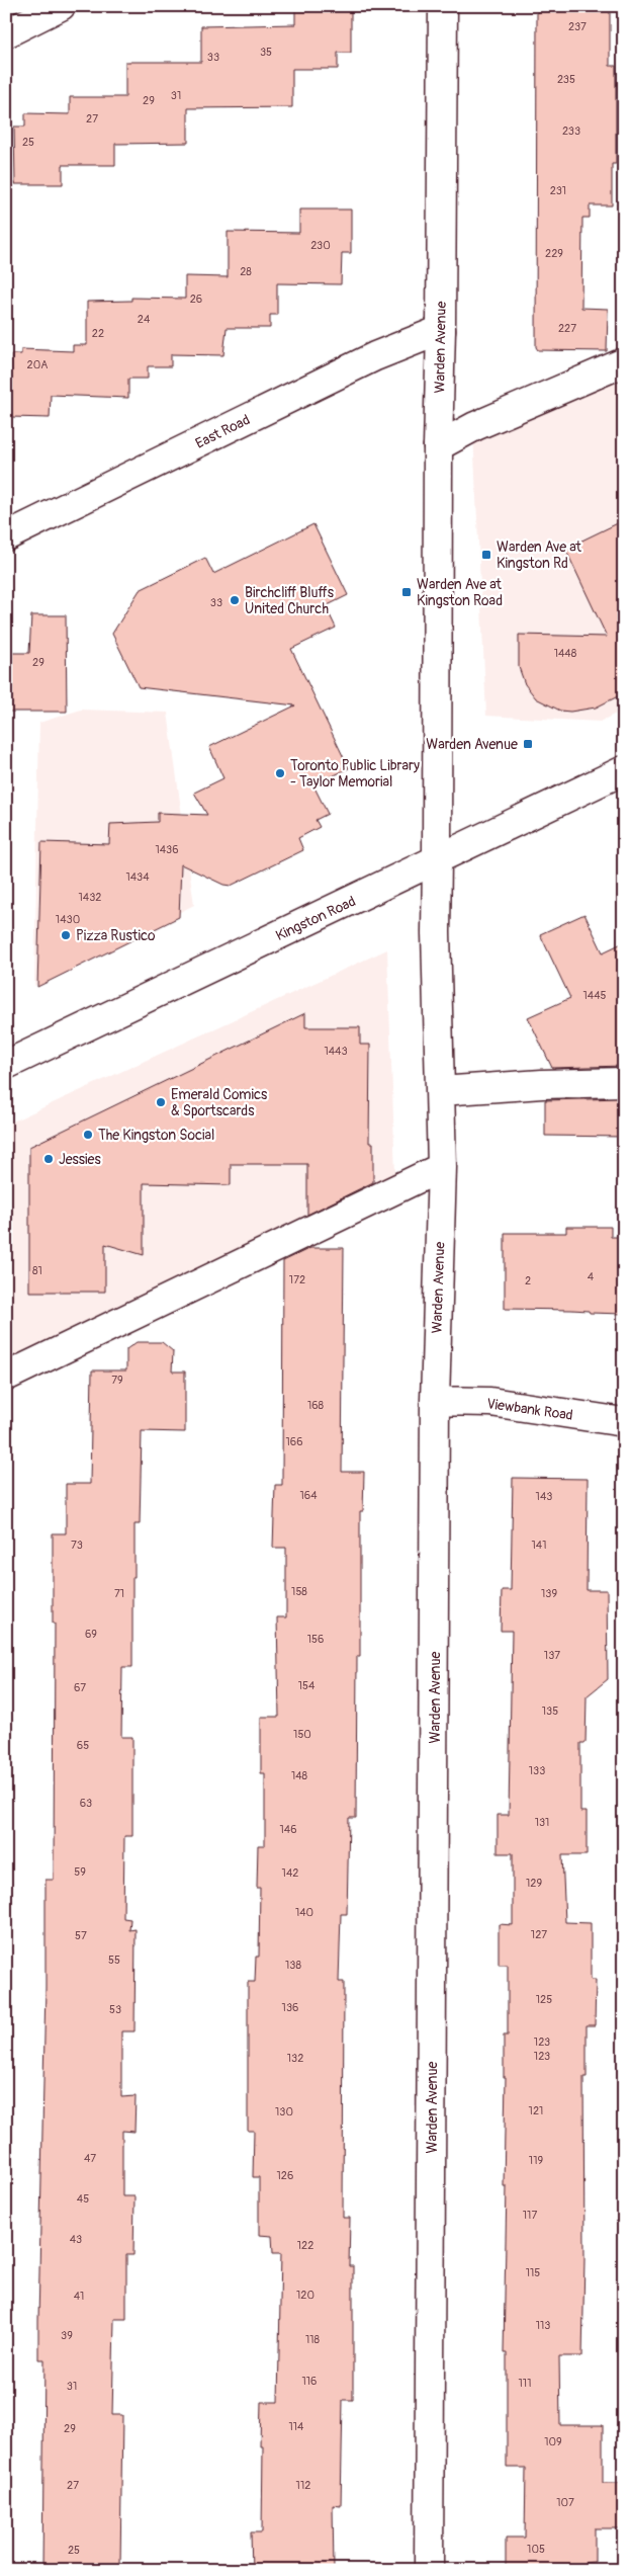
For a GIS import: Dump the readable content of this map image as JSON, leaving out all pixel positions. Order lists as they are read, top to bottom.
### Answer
{
  "streets": {
    "street": [
      "Warden Avenue",
      "East Road",
      "Kingston Road",
      "Viewbank Road"
    ]
  },
  "crossings": [
    ["Warden Avenue", "East Road"],
    ["Warden Avenue", "Kingston Road"],
    ["Warden Avenue", "Viewbank Road"]
  ],
  "places": {
    "transit": ["Warden Ave at Kingston Rd", "Warden Ave at Kingston Road", "Warden Avenue"],
    "other": [
      "Birchcliff Bluffs United Church",
      "Toronto Public Library - Taylor Memorial",
      "Pizza Rustico",
      "Emerald Comics & Sportscards",
      "The Kingston Social",
      "Jessies"
    ]
  },
  "house_numbers": [
    "237",
    "35",
    "33",
    "235",
    "31",
    "29",
    "27",
    "233",
    "25",
    "231",
    "230",
    "229",
    "28",
    "26",
    "24",
    "227",
    "22",
    "20A",
    "33",
    "1448",
    "29",
    "1436",
    "1434",
    "1432",
    "1430",
    "1445",
    "1443",
    "81",
    "4",
    "172",
    "2",
    "79",
    "168",
    "166",
    "164",
    "143",
    "73",
    "141",
    "158",
    "71",
    "139",
    "69",
    "156",
    "137",
    "154",
    "67",
    "135",
    "150",
    "65",
    "133",
    "148",
    "63",
    "131",
    "146",
    "59",
    "142",
    "129",
    "140",
    "127",
    "57",
    "55",
    "138",
    "125",
    "136",
    "53",
    "123",
    "123",
    "132",
    "121",
    "130",
    "47",
    "119",
    "126",
    "45",
    "117",
    "43",
    "122",
    "115",
    "120",
    "41",
    "113",
    "39",
    "118",
    "116",
    "111",
    "31",
    "114",
    "29",
    "109",
    "27",
    "112",
    "107",
    "105",
    "25"
  ]
}
